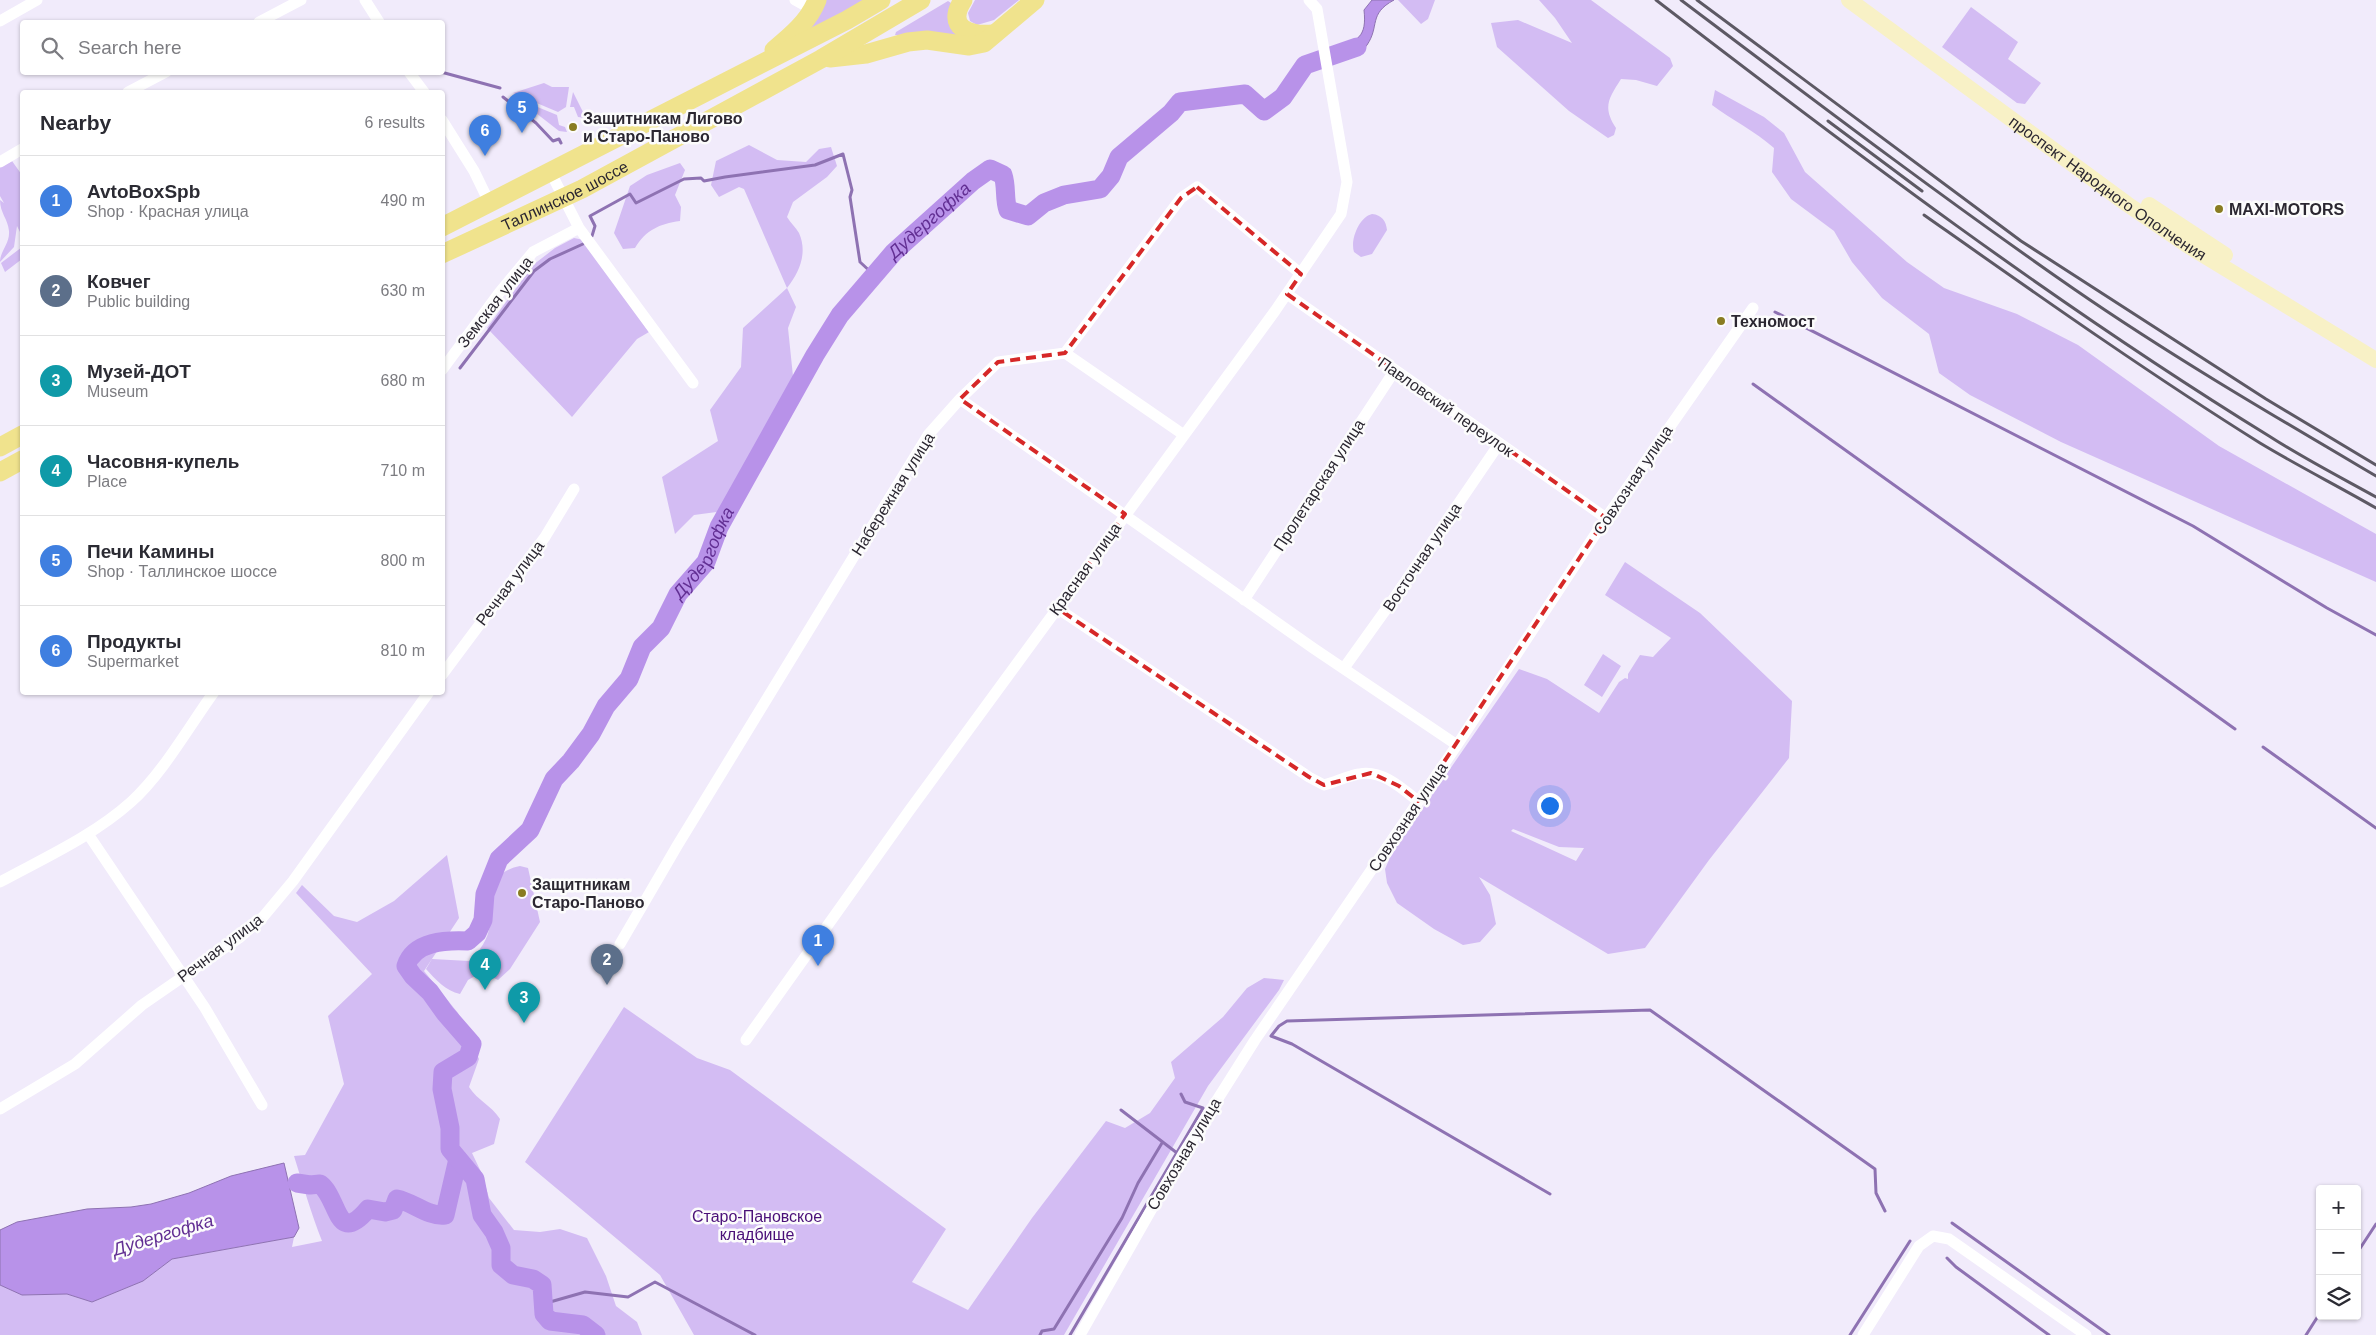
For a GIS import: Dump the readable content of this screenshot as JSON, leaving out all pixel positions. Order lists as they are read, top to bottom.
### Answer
{
  "streets": {
    "main road": ["проспект Народного Ополчения", "Таллинское шоссе"],
    "street": [
      "Земская улица",
      "Павловский переулок",
      "Совхозная улица",
      "Пролетарская улица",
      "Набережная улица",
      "Восточная улица",
      "Красная улица",
      "Речная улица"
    ]
  },
  "crossings": [
    ["Павловский переулок", "Совхозная улица"],
    ["Павловский переулок", "Пролетарская улица"],
    ["Павловский переулок", "Восточная улица"],
    ["Павловский переулок", "Красная улица"]
  ],
  "water": ["Дудергофка"],
  "parks": ["Старо-Пановское кладбище"],
  "places": [
    "Защитникам Лигово и Старо-Паново",
    "MAXI-MOTORS",
    "Техномост",
    "Защитникам Старо-Паново"
  ],
  "page": {
    "search": "Search here",
    "heading": ["Nearby", "6 results"],
    "pins": [
      "5",
      "6",
      "1",
      "2",
      "4",
      "3"
    ],
    "list": [
      {
        "mark": "1",
        "name": "AvtoBoxSpb",
        "note": "Shop · Красная улица",
        "value": "490 m"
      },
      {
        "mark": "2",
        "name": "Ковчег",
        "note": "Public building",
        "value": "630 m"
      },
      {
        "mark": "3",
        "name": "Музей-ДОТ",
        "note": "Museum",
        "value": "680 m"
      },
      {
        "mark": "4",
        "name": "Часовня-купель",
        "note": "Place",
        "value": "710 m"
      },
      {
        "mark": "5",
        "name": "Печи Камины",
        "note": "Shop · Таллинское шоссе",
        "value": "800 m"
      },
      {
        "mark": "6",
        "name": "Продукты",
        "note": "Supermarket",
        "value": "810 m"
      }
    ],
    "map_buttons": ["+", "−"]
  }
}
